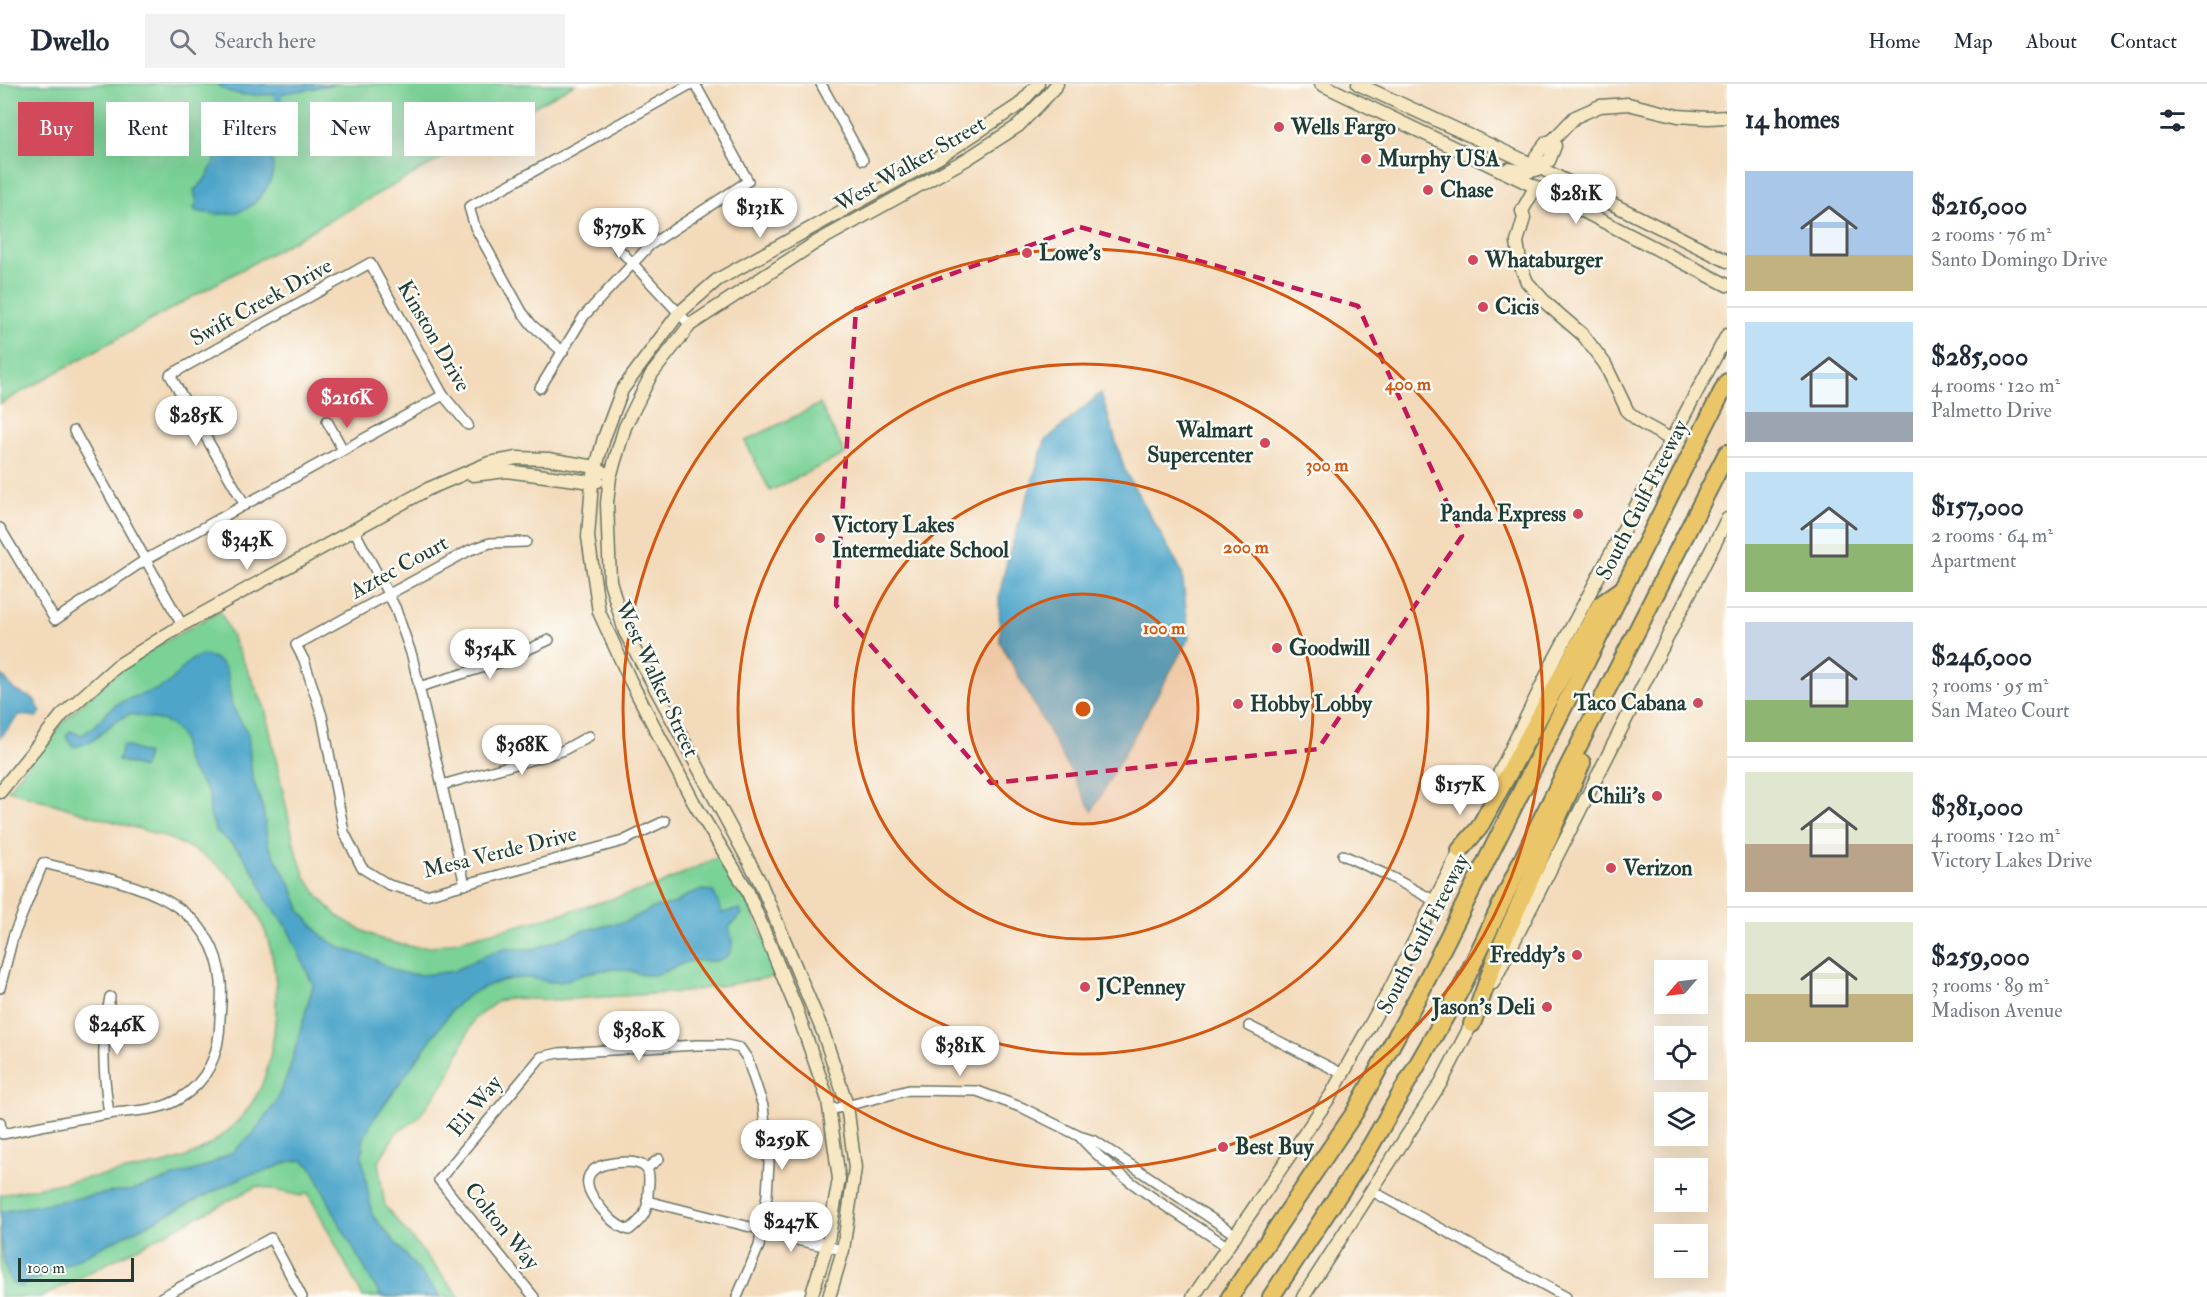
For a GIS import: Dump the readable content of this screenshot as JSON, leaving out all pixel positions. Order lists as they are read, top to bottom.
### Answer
{
  "streets": {
    "highway": ["South Gulf Freeway"],
    "street": [
      "West Walker Street",
      "Swift Creek Drive",
      "Kinston Drive",
      "Aztec Court",
      "Mesa Verde Drive",
      "Eli Way",
      "Colton Way"
    ]
  },
  "crossings": [
    ["Swift Creek Drive", "Kinston Drive"],
    ["Aztec Court", "Mesa Verde Drive"],
    ["Eli Way", "Colton Way"]
  ],
  "places": [
    "Wells Fargo",
    "Murphy USA",
    "Chase",
    "Lowe's",
    "Whataburger",
    "Cicis",
    "Walmart Supercenter",
    "Panda Express",
    "Victory Lakes Intermediate School",
    "Goodwill",
    "Taco Cabana",
    "Hobby Lobby",
    "Chili's",
    "Verizon",
    "Freddy's",
    "JCPenney",
    "Jason's Deli",
    "Best Buy"
  ],
  "scale_bar": "100 m",
  "north": "bottom left",
  "page": {
    "header": "Dwello",
    "search": "Search here",
    "nav": [
      "Home",
      "Map",
      "About",
      "Contact"
    ],
    "heading": "14 homes",
    "chip": [
      "Buy",
      "Rent",
      "Filters",
      "New",
      "Apartment"
    ],
    "list": [
      {
        "name": "$216,000",
        "note": "2 rooms · 76 m² · Santo Domingo Drive"
      },
      {
        "name": "$285,000",
        "note": "4 rooms · 120 m² · Palmetto Drive"
      },
      {
        "name": "$157,000",
        "note": "2 rooms · 64 m² · Apartment"
      },
      {
        "name": "$246,000",
        "note": "3 rooms · 95 m² · San Mateo Court"
      },
      {
        "name": "$381,000",
        "note": "4 rooms · 120 m² · Victory Lakes Drive"
      },
      {
        "name": "$259,000",
        "note": "3 rooms · 89 m² · Madison Avenue"
      }
    ],
    "price": [
      "$281K",
      "$131K",
      "$379K",
      "$216K",
      "$285K",
      "$343K",
      "$354K",
      "$368K",
      "$157K",
      "$246K",
      "$380K",
      "$381K",
      "$259K",
      "$247K"
    ],
    "map_buttons": ["+", "−"],
    "scale": "100 m"
  },
  "rings": [
    "400 m",
    "300 m",
    "200 m",
    "100 m"
  ]
}
